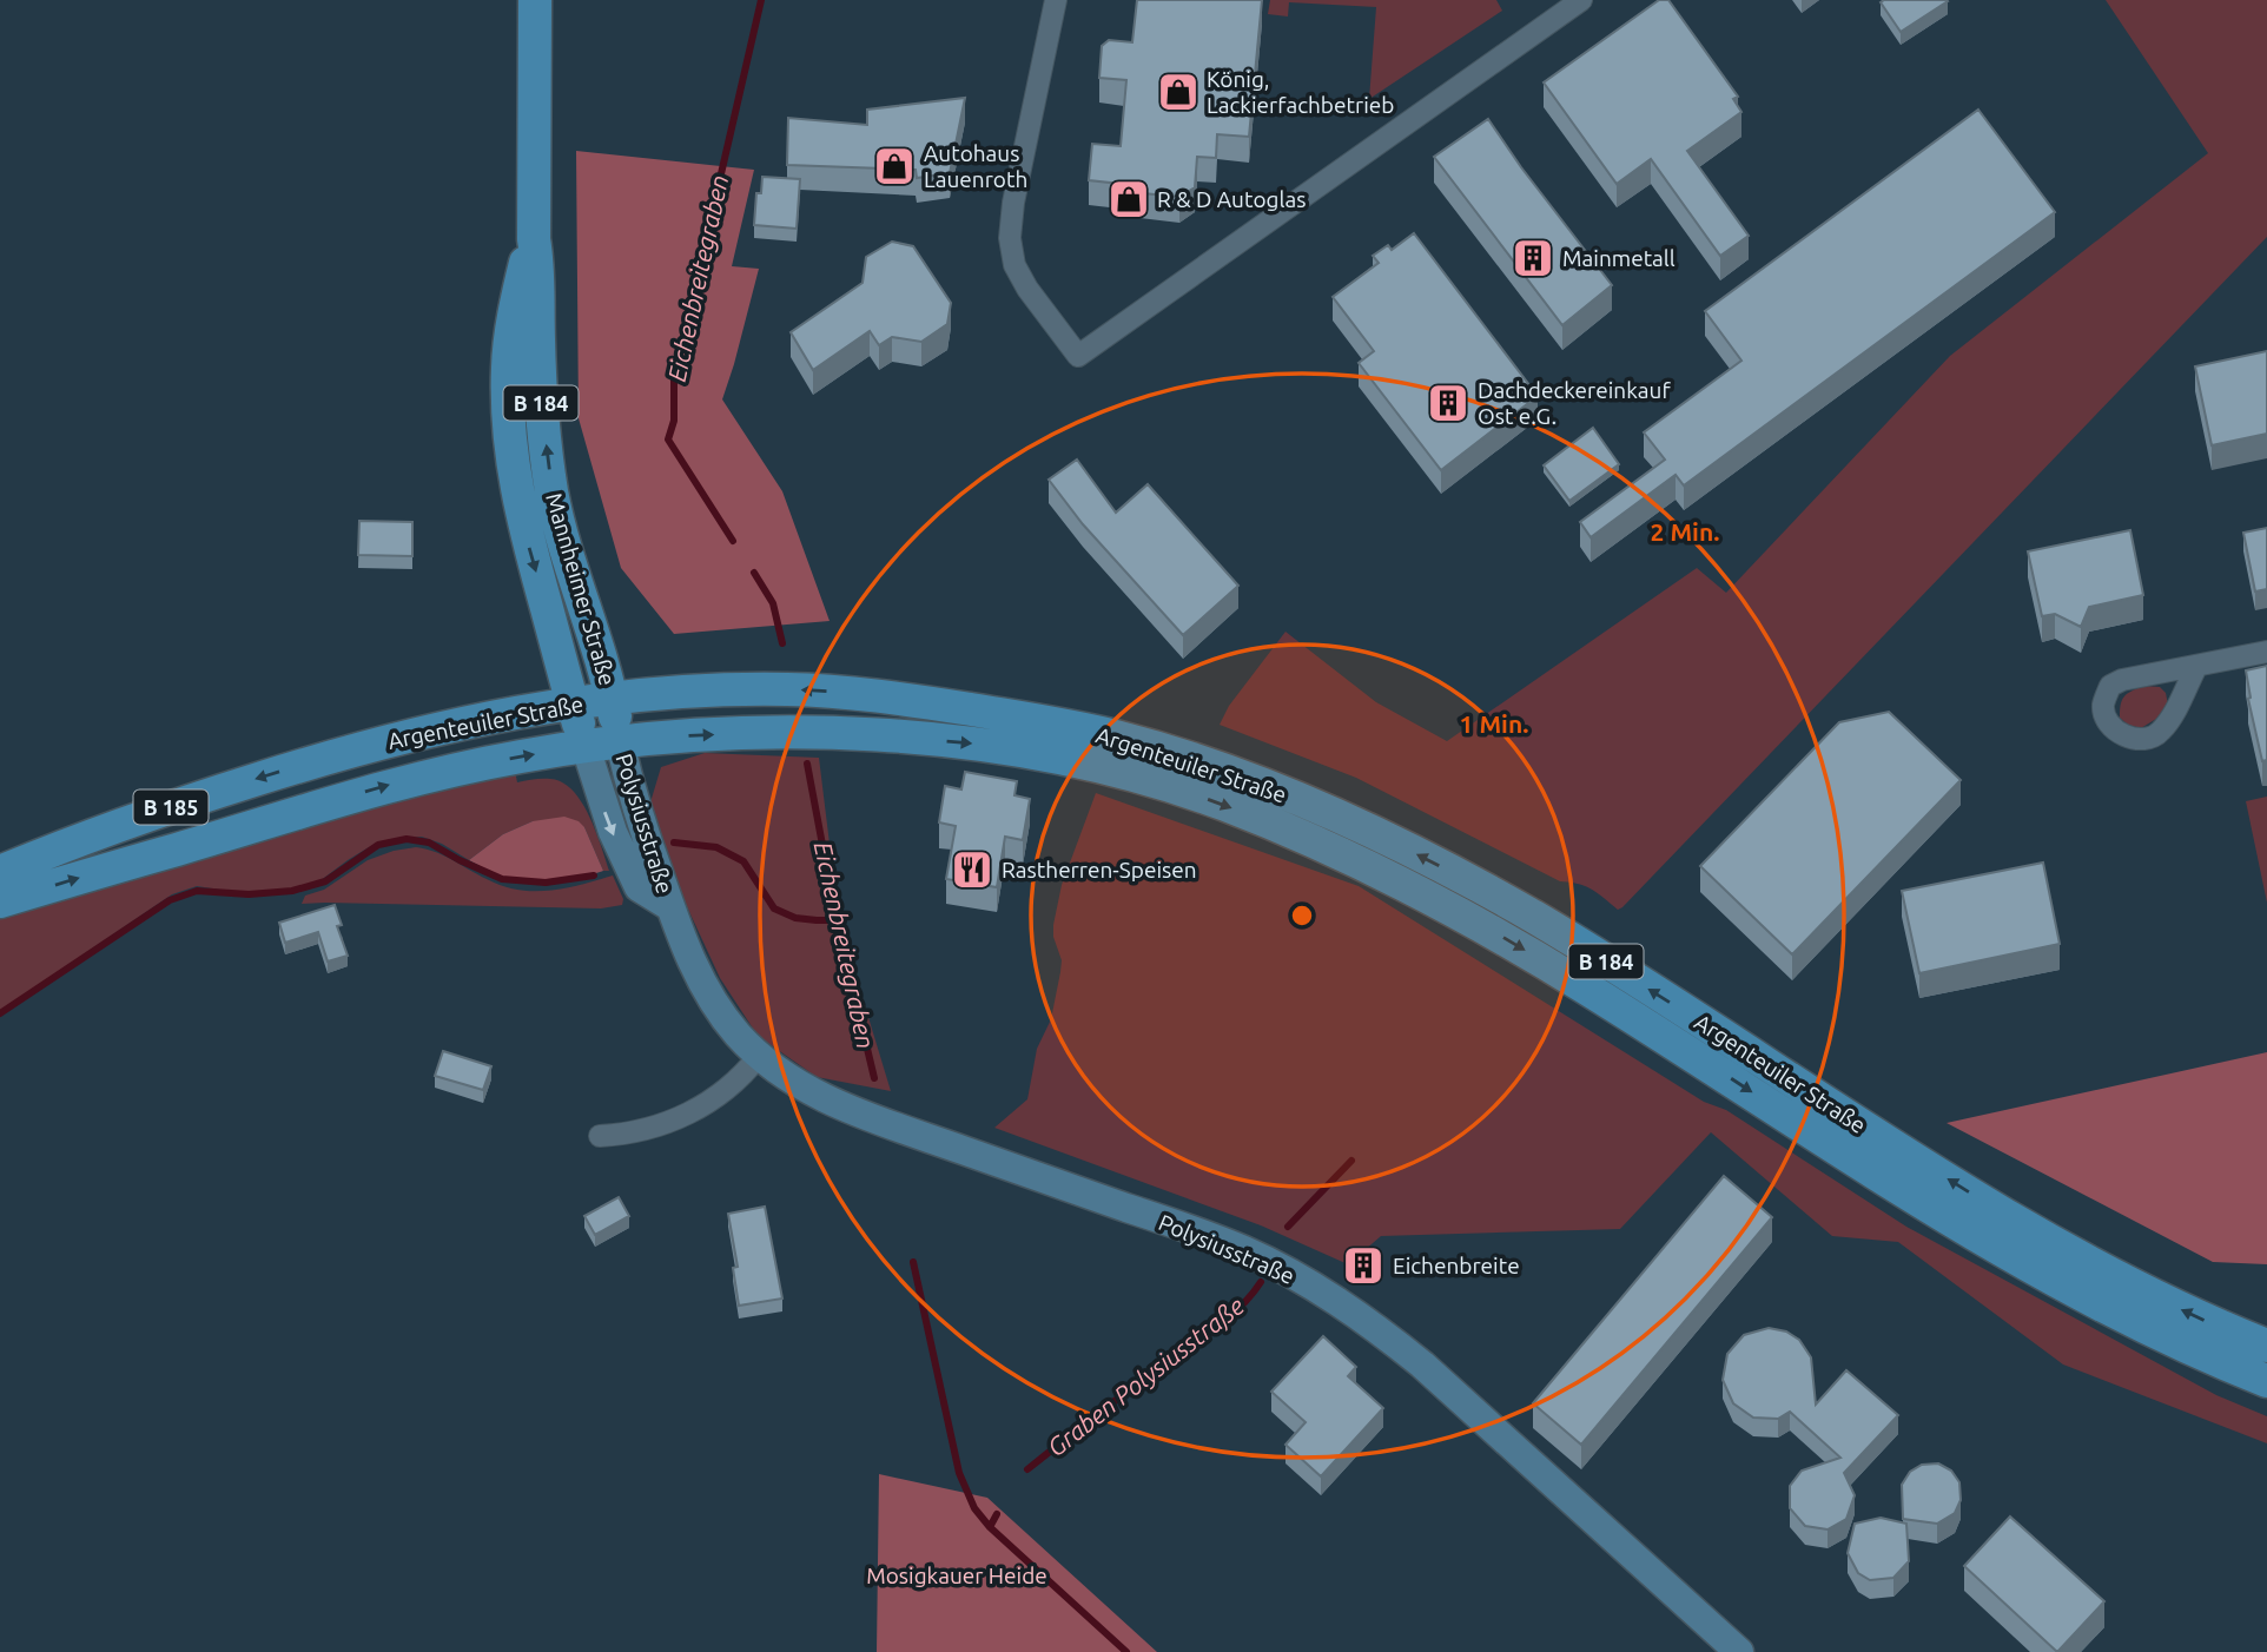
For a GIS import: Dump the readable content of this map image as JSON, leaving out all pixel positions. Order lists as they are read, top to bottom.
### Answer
{
  "streets": {
    "main road": [
      "B 184",
      "Mannheimer Straße",
      "Argenteuiler Straße",
      "B 185"
    ],
    "street": ["Polysiusstraße"]
  },
  "crossings": [
    ["Mannheimer Straße", "Argenteuiler Straße"],
    ["Mannheimer Straße", "Polysiusstraße"],
    ["Argenteuiler Straße", "Polysiusstraße"]
  ],
  "water": ["Eichenbreitegraben", "Graben Polysiusstraße"],
  "parks": ["Mosigkauer Heide"],
  "places": {
    "shop": ["König, Lackierfachbetrieb", "Autohaus Lauenroth", "R & D Autoglas"],
    "building": ["Mainmetall", "Dachdeckereinkauf Ost e.G.", "Eichenbreite"],
    "restaurant": ["Rastherren-Speisen"]
  },
  "rings": ["2 Min.", "1 Min."]
}
